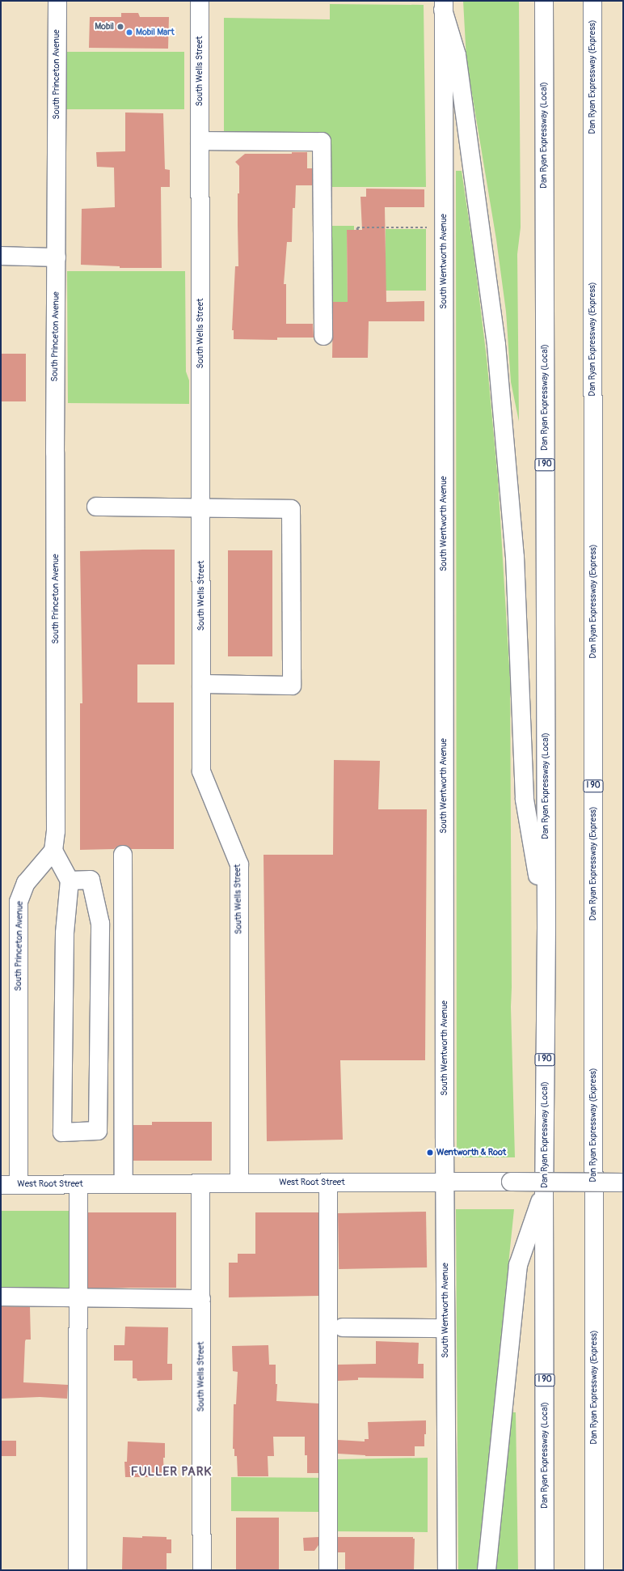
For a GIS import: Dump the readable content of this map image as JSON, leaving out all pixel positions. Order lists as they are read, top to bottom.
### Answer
{
  "streets": {
    "main road": [
      "South Wells Street",
      "South Princeton Avenue",
      "Dan Ryan Expressway (Express)",
      "Dan Ryan Expressway (Local)",
      "South Wentworth Avenue",
      "I 90",
      "West Root Street"
    ]
  },
  "crossings": [
    ["South Wells Street", "West Root Street"],
    ["South Princeton Avenue", "West Root Street"],
    ["South Wentworth Avenue", "West Root Street"]
  ],
  "districts": ["FULLER PARK"],
  "places": ["Mobil", "Mobil Mart", "Wentworth & Root"]
}
